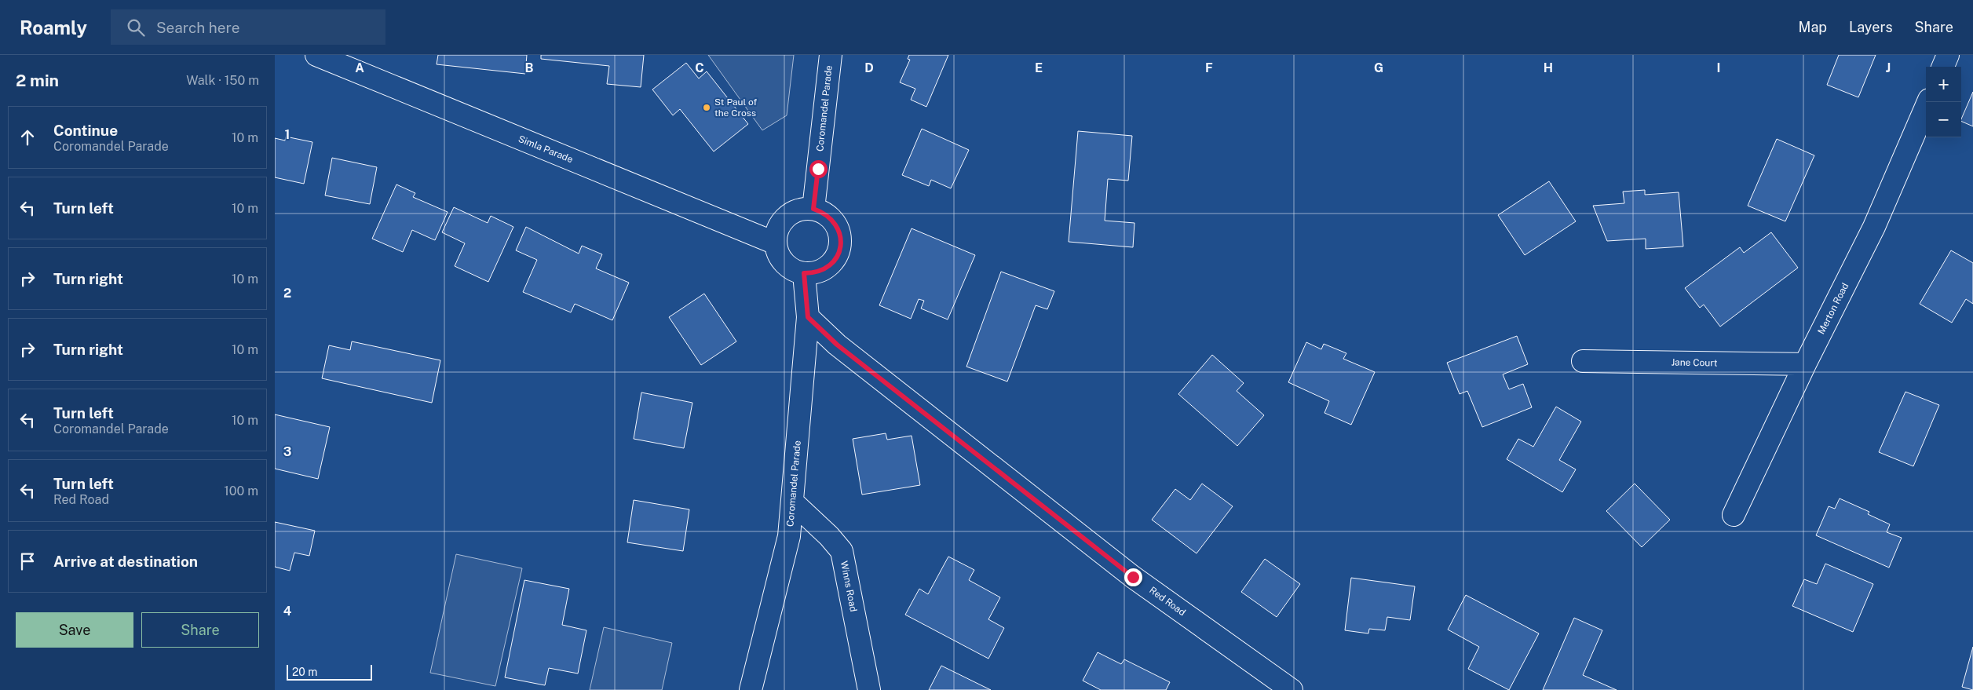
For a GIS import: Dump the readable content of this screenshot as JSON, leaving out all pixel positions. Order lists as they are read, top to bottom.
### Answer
{
  "streets": {
    "street": [
      "Coromandel Parade",
      "Simla Parade",
      "Merton Road",
      "Jane Court",
      "Winns Road",
      "Red Road"
    ]
  },
  "crossings": [
    ["Coromandel Parade", "Simla Parade"],
    ["Coromandel Parade", "Winns Road"],
    ["Coromandel Parade", "Red Road"],
    ["Merton Road", "Jane Court"]
  ],
  "places": ["St Paul of the Cross"],
  "scale_bar": "20 m",
  "page": {
    "header": "Roamly",
    "search": "Search here",
    "nav": ["Map", "Layers", "Share"],
    "heading": ["2 min", "Walk · 150 m"],
    "map_buttons": ["+", "−"],
    "list": [
      ["Continue", "Coromandel Parade", "10 m"],
      ["Turn left", "10 m"],
      ["Turn right", "10 m"],
      ["Turn right", "10 m"],
      ["Turn left", "Coromandel Parade", "10 m"],
      ["Turn left", "Red Road", "100 m"],
      "Arrive at destination"
    ],
    "buttons": ["Save", "Share"],
    "scale": "20 m"
  },
  "grid": {
    "columns": [
      "A",
      "B",
      "C",
      "D",
      "E",
      "F",
      "G",
      "H",
      "I",
      "J"
    ],
    "rows": [
      "1",
      "2",
      "3",
      "4"
    ]
  }
}
